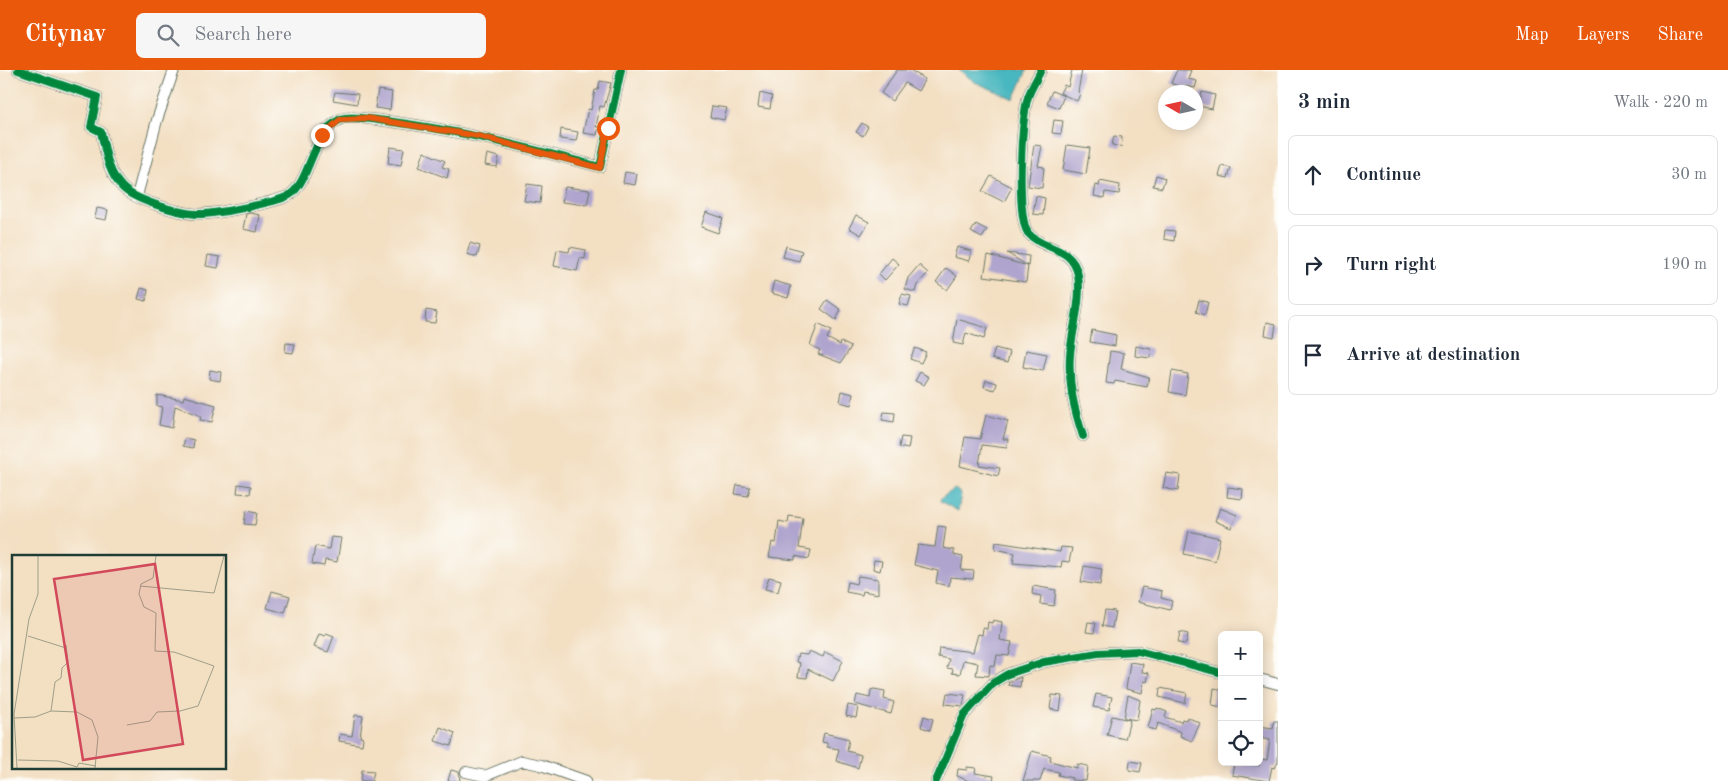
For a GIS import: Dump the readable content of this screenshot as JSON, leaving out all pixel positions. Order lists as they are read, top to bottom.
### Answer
{
  "north": "left",
  "page": {
    "header": "Citynav",
    "search": "Search here",
    "nav": ["Map", "Layers", "Share"],
    "heading": ["3 min", "Walk · 220 m"],
    "list": [
      ["Continue", "30 m"],
      ["Turn right", "190 m"],
      "Arrive at destination"
    ],
    "map_buttons": ["+", "−"]
  }
}
